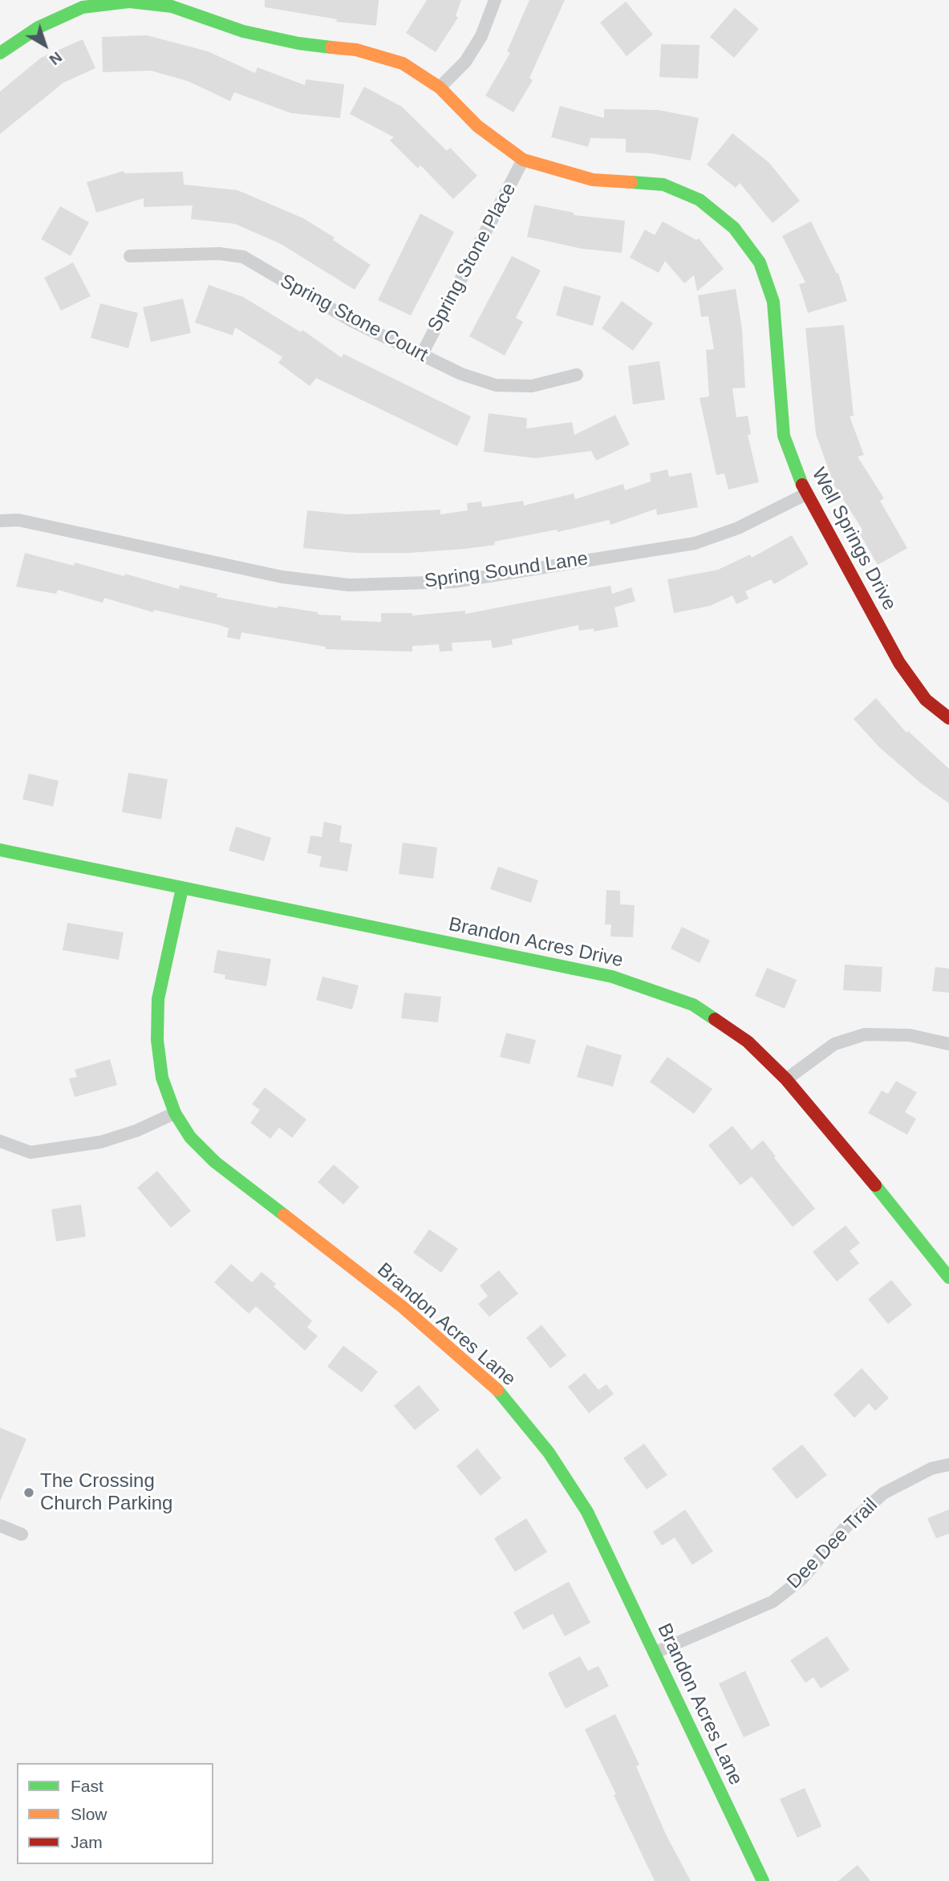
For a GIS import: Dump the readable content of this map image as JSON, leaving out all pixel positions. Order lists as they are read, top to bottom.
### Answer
{
  "streets": {
    "street": [
      "Spring Stone Place",
      "Spring Stone Court",
      "Well Springs Drive",
      "Spring Sound Lane",
      "Brandon Acres Drive",
      "Brandon Acres Lane",
      "Dee Dee Trail"
    ]
  },
  "crossings": [
    ["Spring Stone Place", "Spring Stone Court"],
    ["Spring Stone Place", "Well Springs Drive"],
    ["Well Springs Drive", "Spring Sound Lane"],
    ["Brandon Acres Drive", "Brandon Acres Lane"],
    ["Brandon Acres Lane", "Dee Dee Trail"]
  ],
  "places": ["The Crossing Church Parking"],
  "legend": ["Fast", "Slow", "Jam"],
  "north": "bottom right"
}
